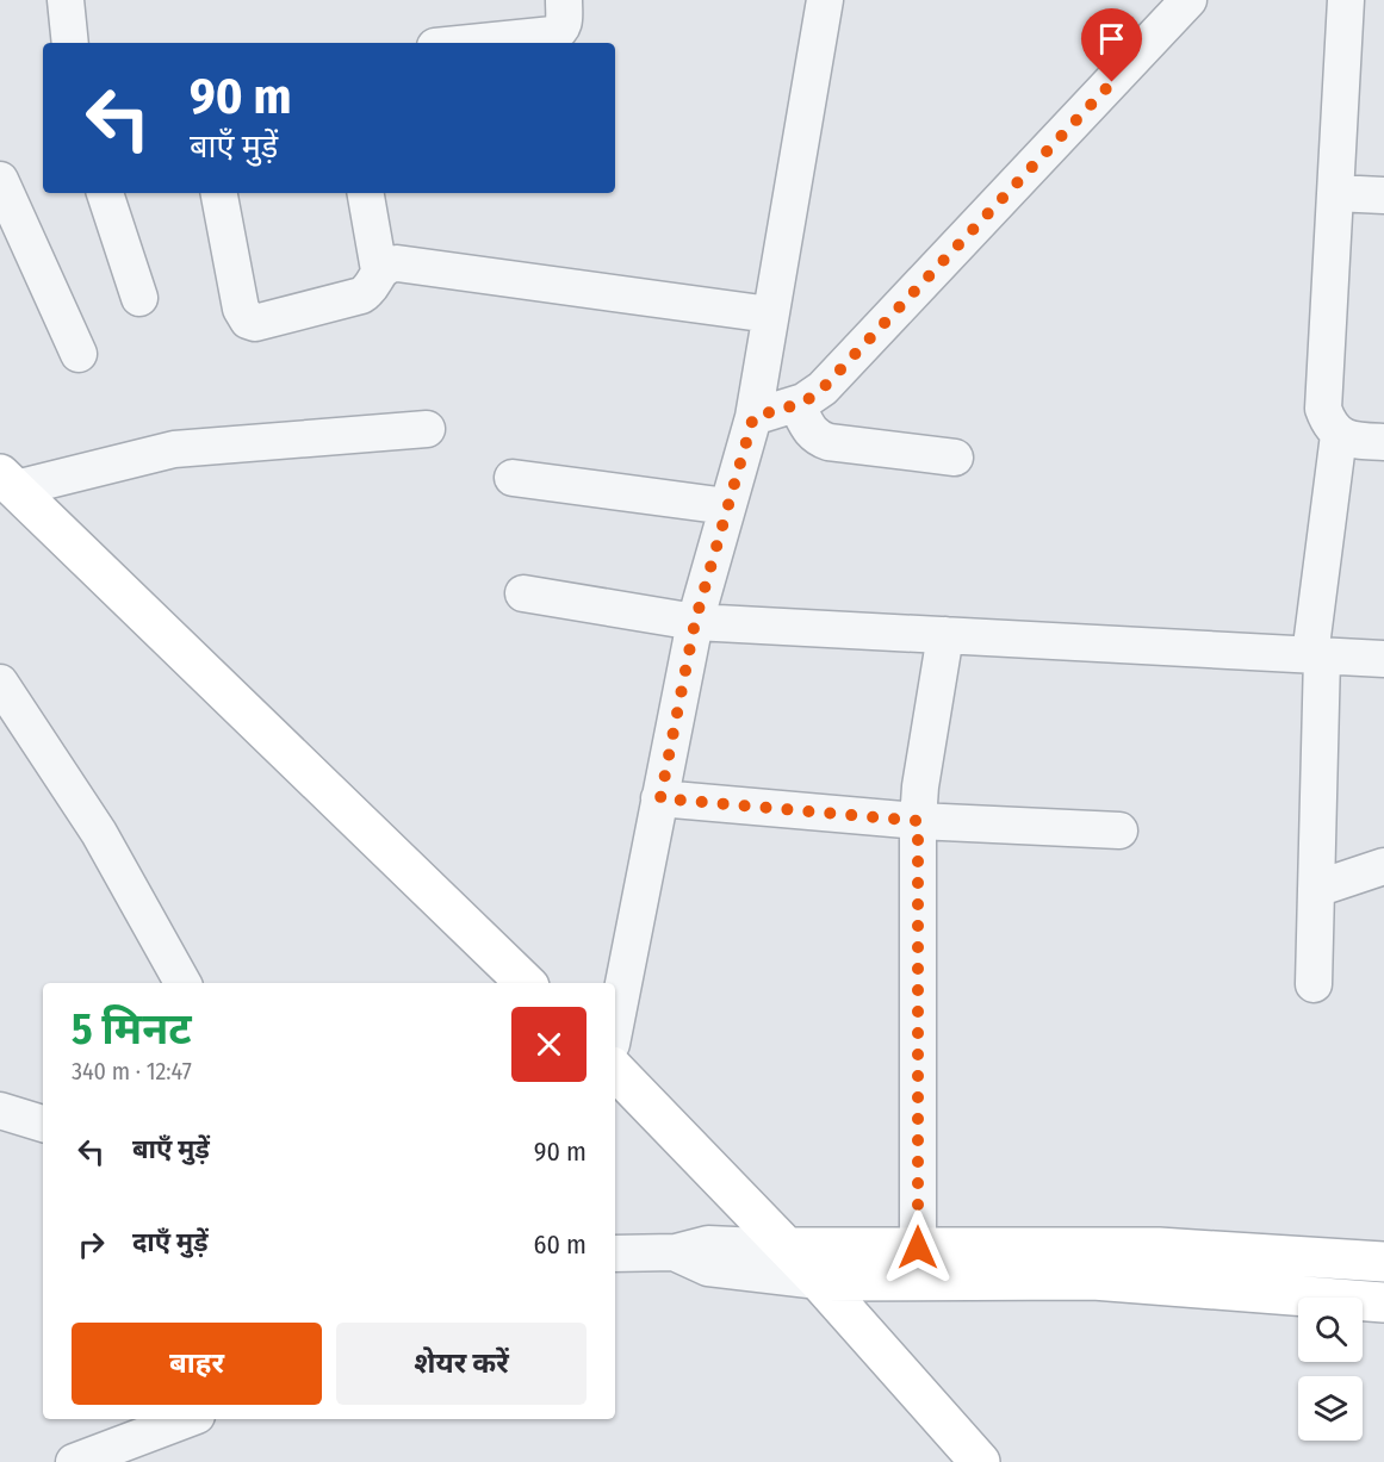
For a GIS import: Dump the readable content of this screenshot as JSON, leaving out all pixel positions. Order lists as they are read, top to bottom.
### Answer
{
  "page": {
    "turn": ["90 m", "बाएँ मुड़ें"],
    "heading": ["5 मिनट", "340 m · 12:47"],
    "list": [
      {
        "name": "बाएँ मुड़ें",
        "value": "90 m"
      },
      {
        "name": "दाएँ मुड़ें",
        "value": "60 m"
      }
    ],
    "buttons": ["बाहर", "शेयर करें"]
  }
}
